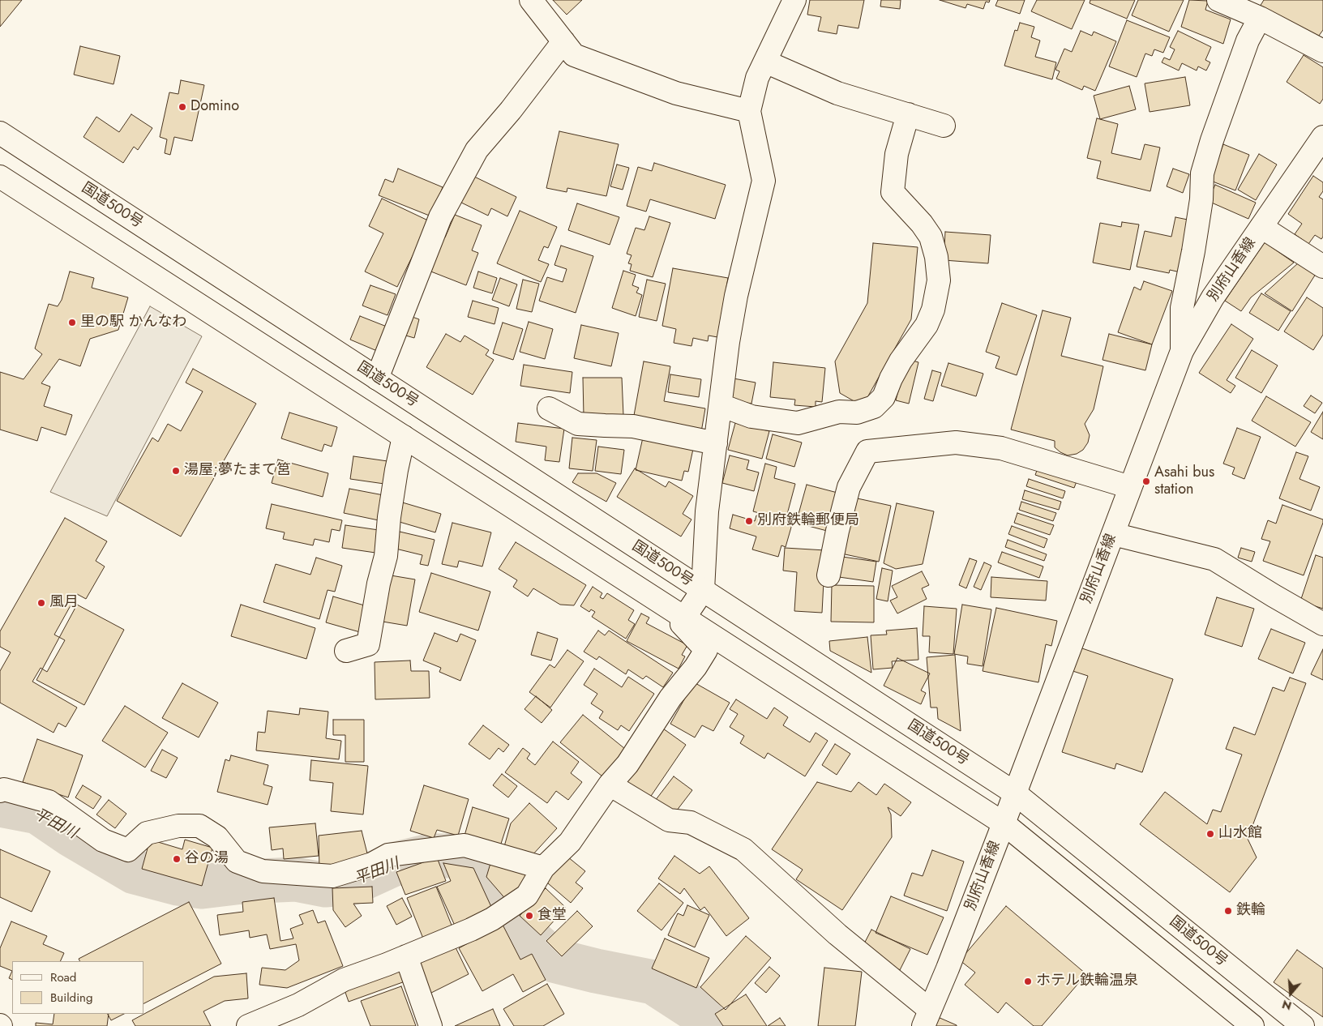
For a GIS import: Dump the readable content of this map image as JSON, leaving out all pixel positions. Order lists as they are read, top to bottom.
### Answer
{
  "streets": {
    "main road": ["国道500号", "別府山香線"]
  },
  "crossings": [
    ["国道500号", "別府山香線"]
  ],
  "water": ["平田川"],
  "places": [
    "Domino",
    "里の駅 かんなわ",
    "湯屋;夢たまて筥",
    "Asahi bus station",
    "別府鉄輪郵便局",
    "風月",
    "山水館",
    "谷の湯",
    "鉄輪",
    "食堂",
    "ホテル鉄輪温泉"
  ],
  "legend": ["Road", "Building"],
  "north": "bottom"
}
